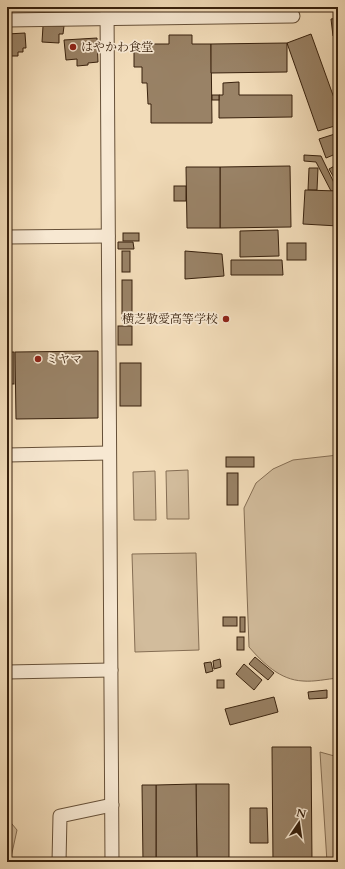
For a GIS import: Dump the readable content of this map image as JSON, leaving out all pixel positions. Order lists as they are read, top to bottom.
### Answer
{
  "places": ["はやかわ食堂", "横芝敬愛高等学校", "ミヤマ"],
  "north": "top"
}
